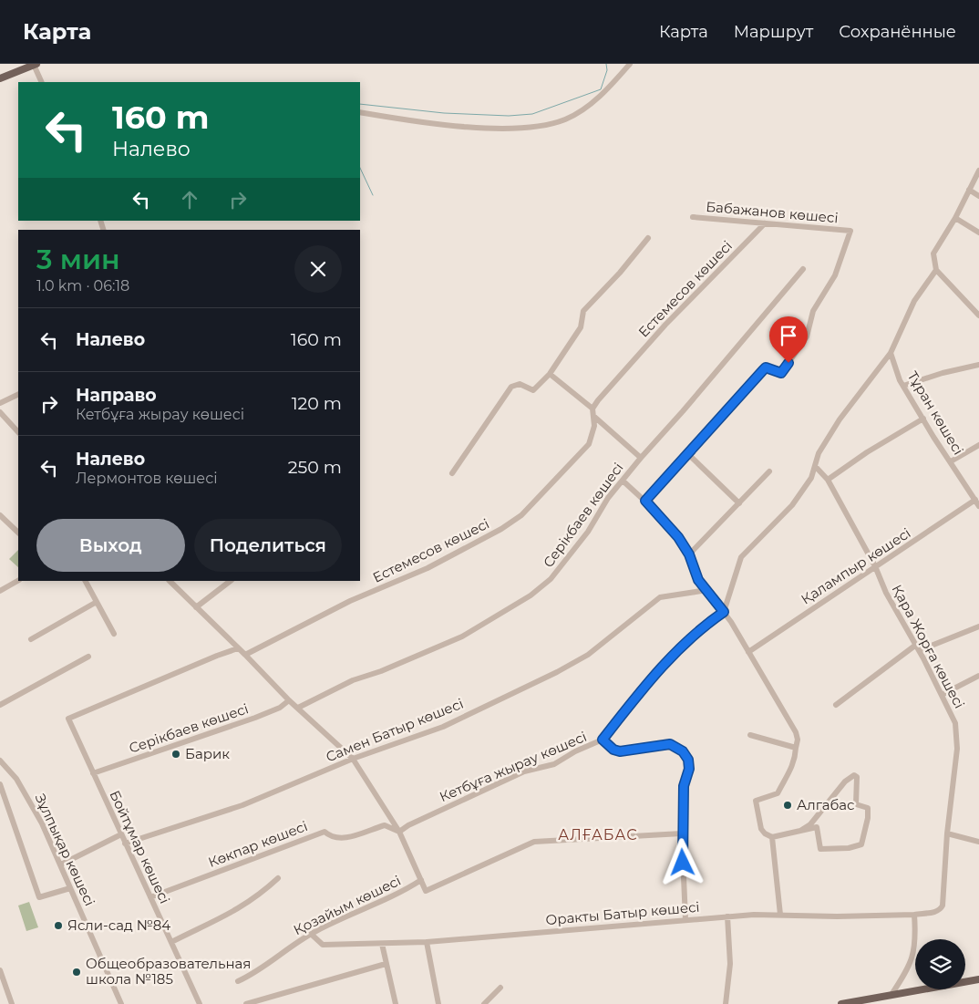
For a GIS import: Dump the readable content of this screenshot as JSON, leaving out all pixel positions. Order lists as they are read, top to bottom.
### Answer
{
  "streets": {
    "street": [
      "Бабажанов көшесі",
      "Естемесов көшесі",
      "Тұран көшесі",
      "Серікбаев көшесі",
      "Қалампыр көшесі",
      "Қара Жорға көшесі",
      "Самен Батыр көшесі",
      "Кетбұға жырау көшесі",
      "Көкпар көшесі",
      "Бойтұмар көшесі",
      "Зұлпықар көшесі",
      "Қозайым көшесі",
      "Оракты Батыр көшесі"
    ]
  },
  "crossings": [
    ["Бабажанов көшесі", "Естемесов көшесі"],
    ["Тұран көшесі", "Қалампыр көшесі"],
    ["Серікбаев көшесі", "Бойтұмар көшесі"],
    ["Қалампыр көшесі", "Қара Жорға көшесі"],
    ["Қара Жорға көшесі", "Оракты Батыр көшесі"],
    ["Самен Батыр көшесі", "Бойтұмар көшесі"],
    ["Кетбұға жырау көшесі", "Көкпар көшесі"],
    ["Көкпар көшесі", "Бойтұмар көшесі"],
    ["Қозайым көшесі", "Оракты Батыр көшесі"]
  ],
  "districts": ["АЛҒАБАС"],
  "places": [
    "Барик",
    "Алгабас",
    "Ясли-сад №84",
    "Общеобразовательная школа №185"
  ],
  "page": {
    "header": "Карта",
    "nav": ["Карта", "Маршрут", "Сохранённые"],
    "turn": ["160 m", "Налево"],
    "heading": ["3 мин", "1.0 km · 06:18"],
    "list": [
      {
        "name": "Налево",
        "value": "160 m"
      },
      {
        "name": "Направо",
        "note": "Кетбұға жырау көшесі",
        "value": "120 m"
      },
      {
        "name": "Налево",
        "note": "Лермонтов көшесі",
        "value": "250 m"
      }
    ],
    "buttons": ["Выход", "Поделиться"]
  }
}
